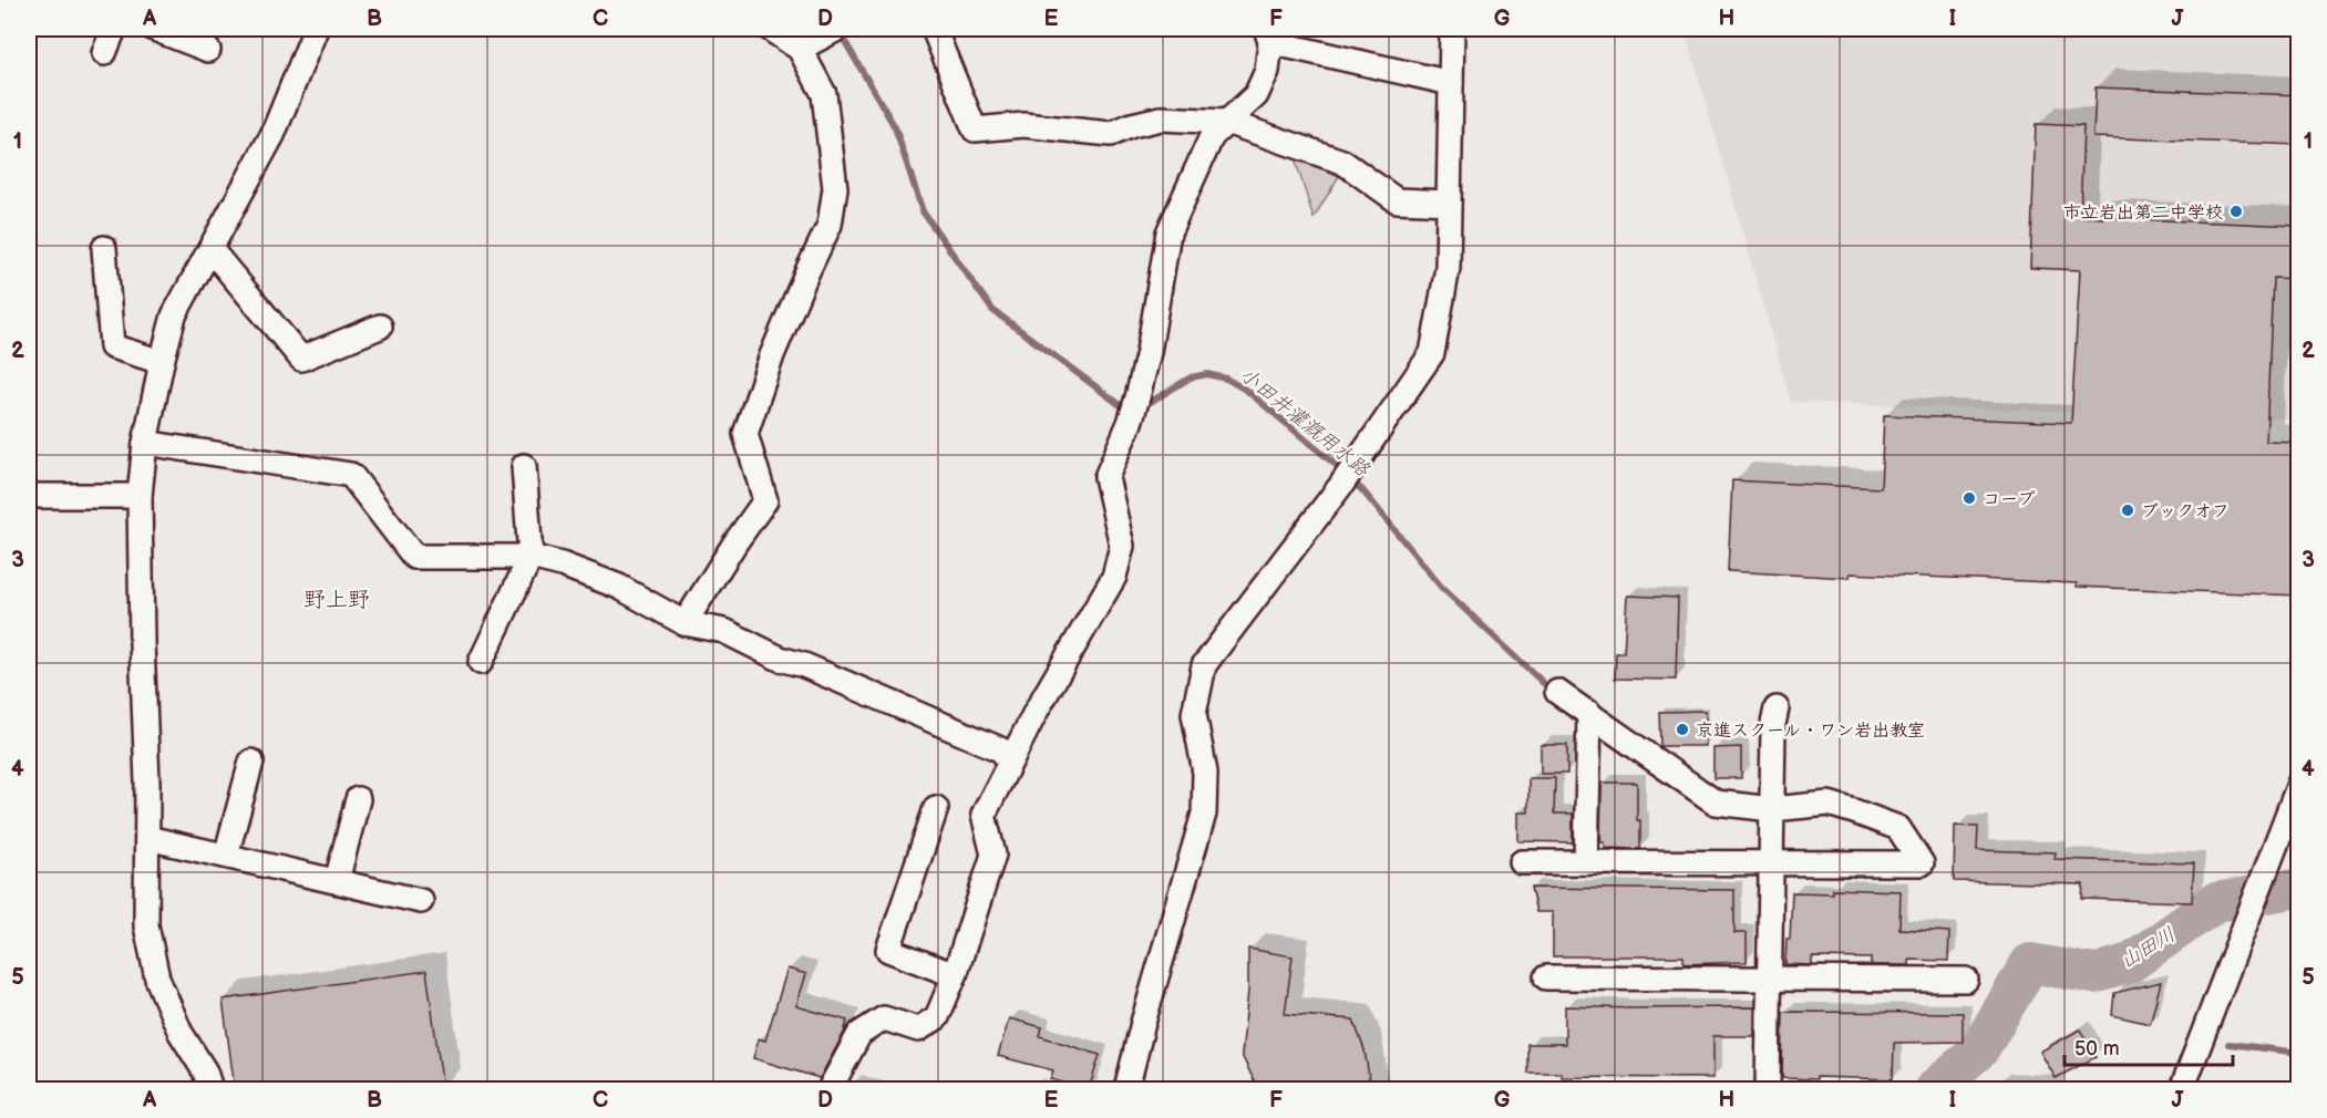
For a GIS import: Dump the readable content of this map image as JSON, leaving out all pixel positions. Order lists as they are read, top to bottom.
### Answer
{
  "districts": ["野上野"],
  "water": ["小田井灌漑用水路", "山田川"],
  "places": [
    "市立岩出第二中学校",
    "コープ",
    "ブックオフ",
    "京進スクール・ワン岩出教室"
  ],
  "scale_bar": "50 m",
  "grid": {
    "columns": [
      "A",
      "B",
      "C",
      "D",
      "E",
      "F",
      "G",
      "H",
      "I",
      "J"
    ],
    "rows": [
      "1",
      "2",
      "3",
      "4",
      "5"
    ]
  }
}
